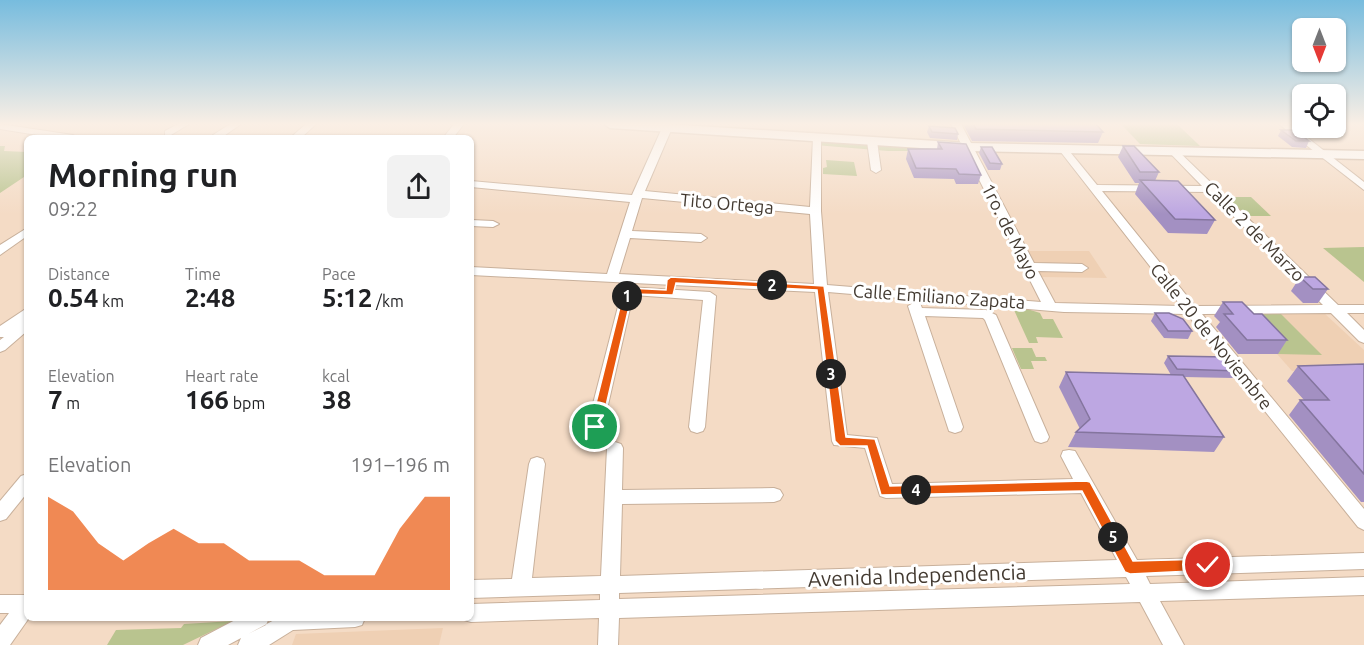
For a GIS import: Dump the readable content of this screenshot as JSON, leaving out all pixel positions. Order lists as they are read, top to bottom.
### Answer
{
  "streets": {
    "street": [
      "Tito Ortega",
      "1ro. de Mayo",
      "Calle 2 de Marzo",
      "Calle Emiliano Zapata",
      "Calle 20 de Noviembre",
      "Avenida Independencia"
    ]
  },
  "crossings": [
    ["1ro. de Mayo", "Calle Emiliano Zapata"],
    ["Calle 2 de Marzo", "Calle Emiliano Zapata"],
    ["Calle Emiliano Zapata", "Calle 20 de Noviembre"]
  ],
  "north": "bottom",
  "page": {
    "heading": ["Morning run", "09:22"],
    "stats": [
      ["Distance", "0.54 km"],
      ["Time", "2:48"],
      ["Pace", "5:12 /km"],
      ["Elevation", "7 m"],
      ["Heart rate", "166 bpm"],
      ["kcal", "38"]
    ],
    "pins": [
      "2",
      "1",
      "3",
      "4",
      "5"
    ],
    "chart": ["Elevation", "191–196 m"]
  }
}
